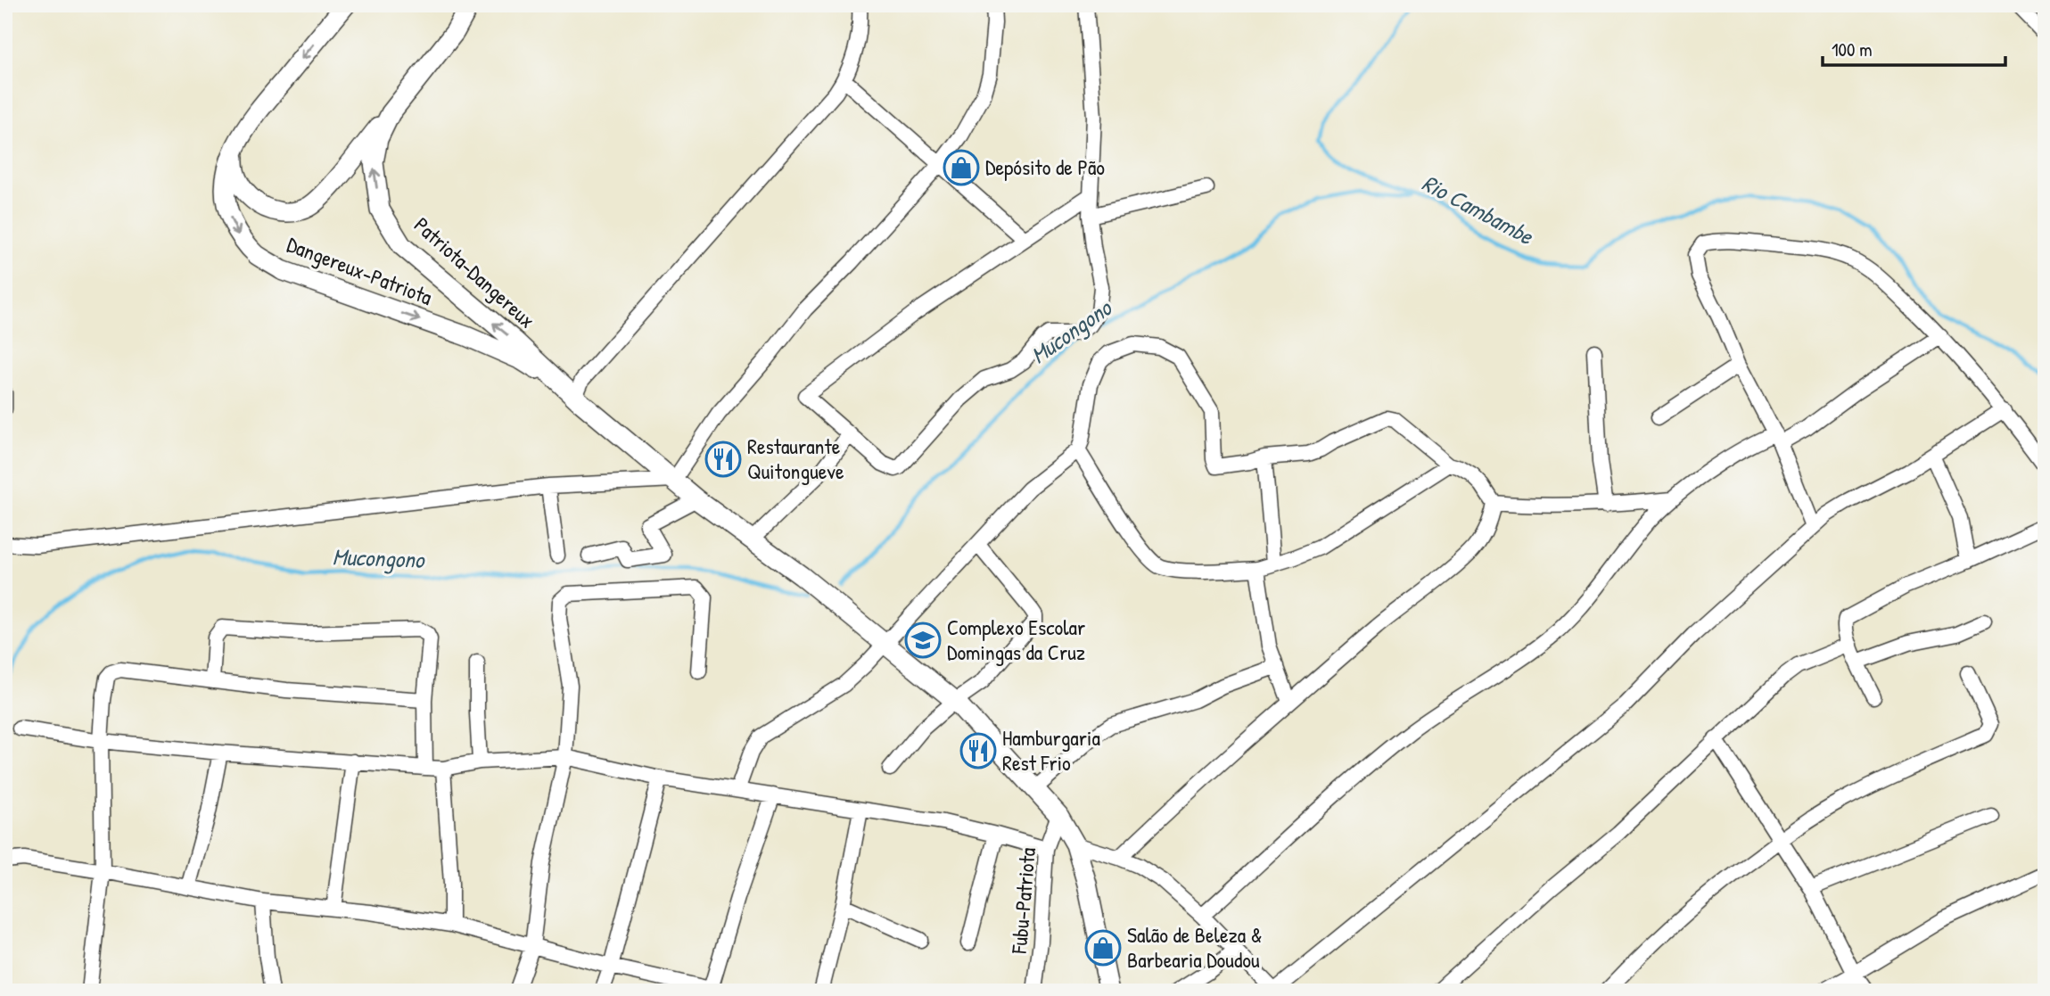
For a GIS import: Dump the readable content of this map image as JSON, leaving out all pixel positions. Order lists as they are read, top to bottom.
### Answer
{
  "streets": {
    "street": ["Dangereux-Patriota", "Patriota-Dangereux", "Fubu-Patriota"]
  },
  "crossings": [
    ["Dangereux-Patriota", "Patriota-Dangereux"]
  ],
  "one_way": ["Patriota-Dangereux"],
  "water": ["Rio Cambambe", "Mucongono"],
  "places": {
    "shop": ["Depósito de Pão", "Salão de Beleza & Barbearia Doudou"],
    "restaurant": ["Restaurante Quitongueve", "Hamburgaria Rest Frio"],
    "school or university": ["Complexo Escolar Domingas da Cruz"]
  },
  "scale_bar": "100 m"
}
